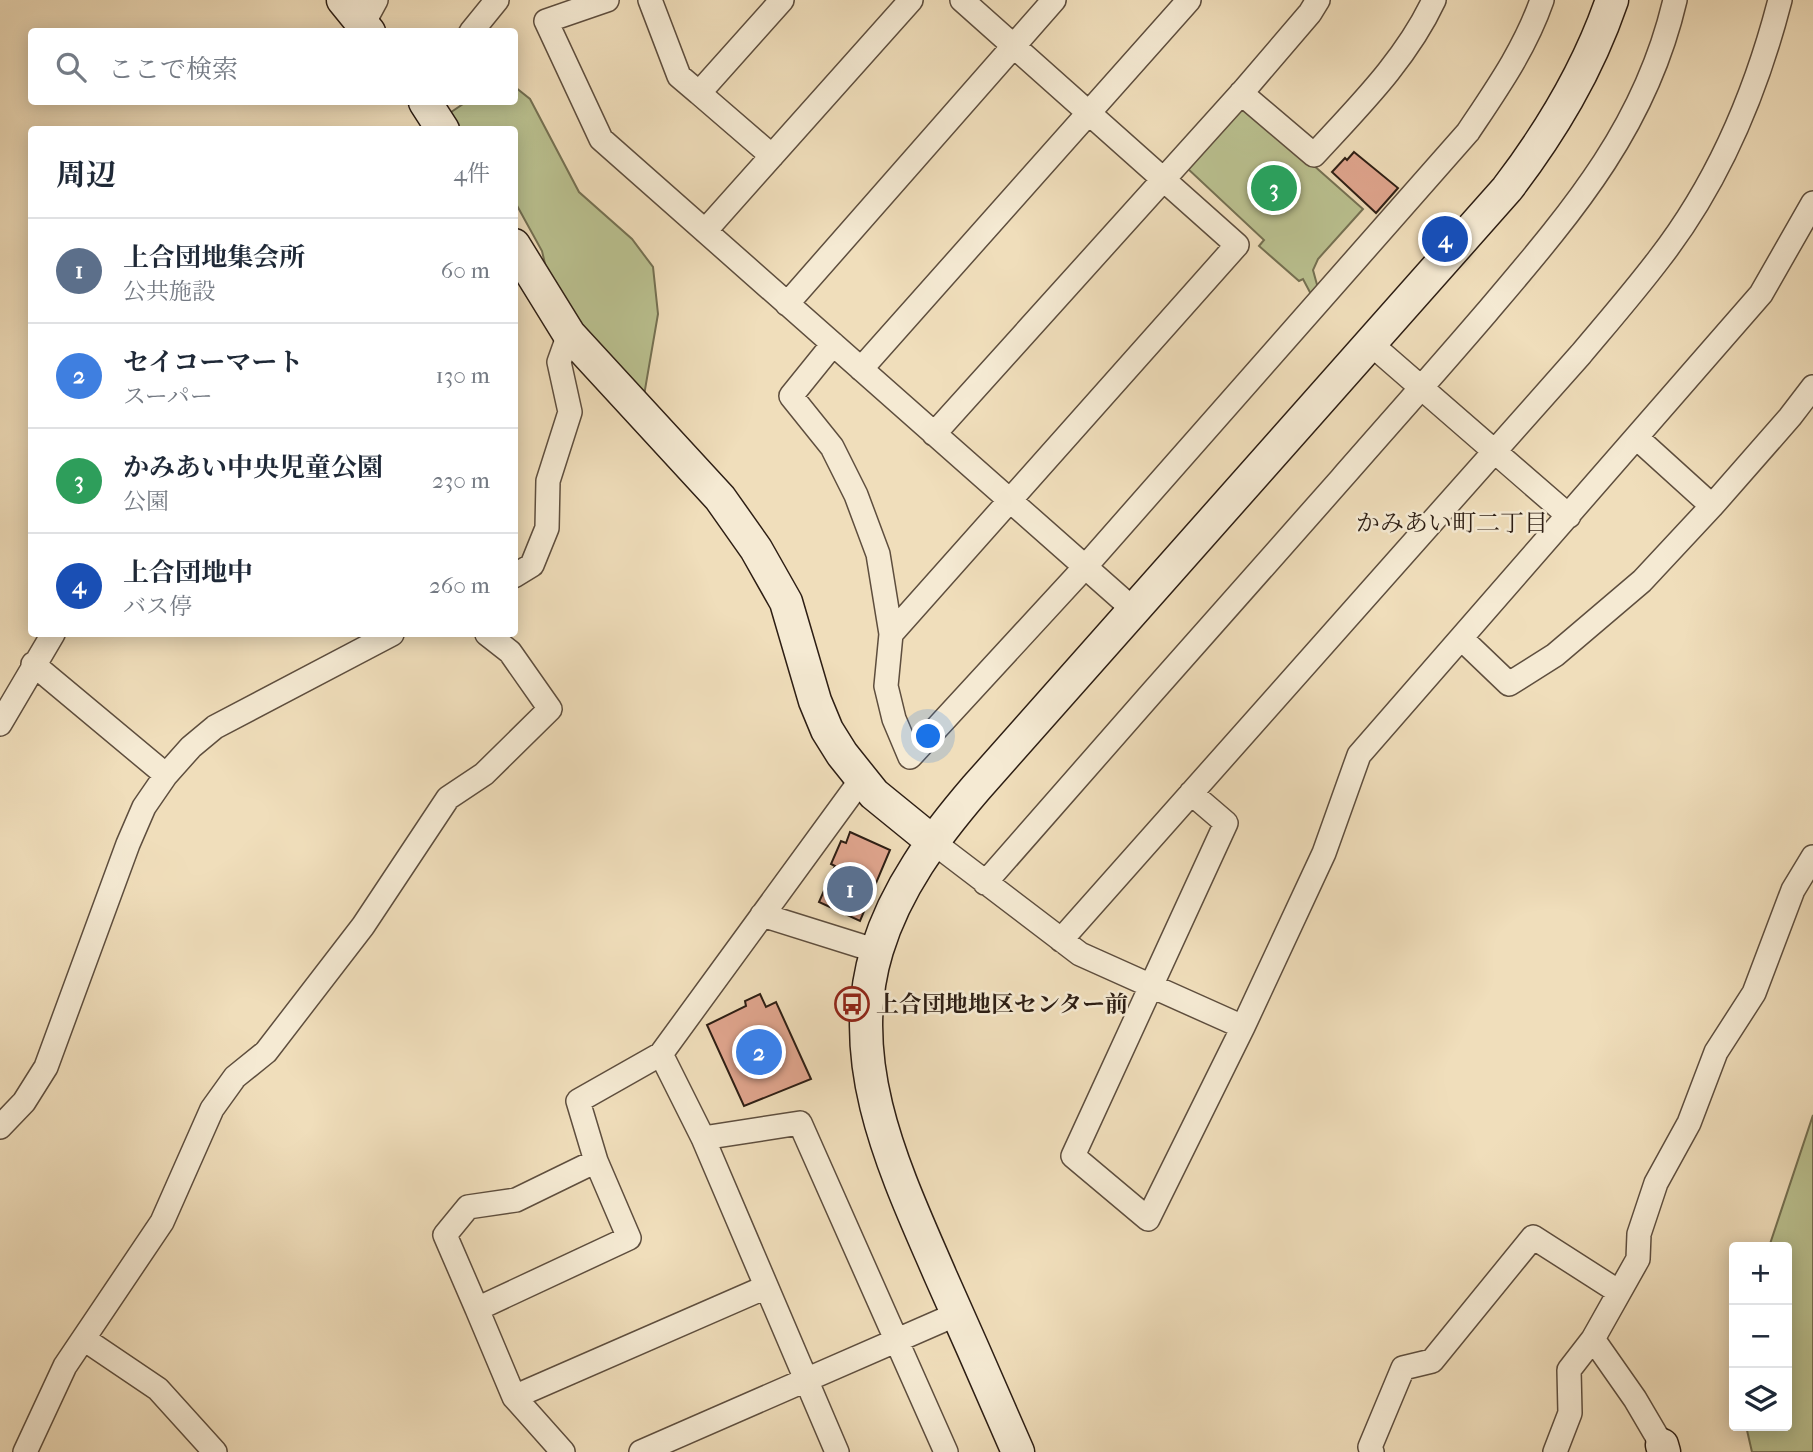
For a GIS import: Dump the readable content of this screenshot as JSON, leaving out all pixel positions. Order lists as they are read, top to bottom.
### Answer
{
  "districts": ["かみあい町二丁目"],
  "places": {
    "bus stop": ["上合団地地区センター前"]
  },
  "page": {
    "search": "ここで検索",
    "heading": ["周辺", "4件"],
    "pins": [
      "3",
      "4",
      "1",
      "2"
    ],
    "list": [
      {
        "mark": "1",
        "name": "上合団地集会所",
        "note": "公共施設",
        "value": "60 m"
      },
      {
        "mark": "2",
        "name": "セイコーマート",
        "note": "スーパー",
        "value": "130 m"
      },
      {
        "mark": "3",
        "name": "かみあい中央児童公園",
        "note": "公園",
        "value": "230 m"
      },
      {
        "mark": "4",
        "name": "上合団地中",
        "note": "バス停",
        "value": "260 m"
      }
    ],
    "map_buttons": ["+", "−"]
  }
}
